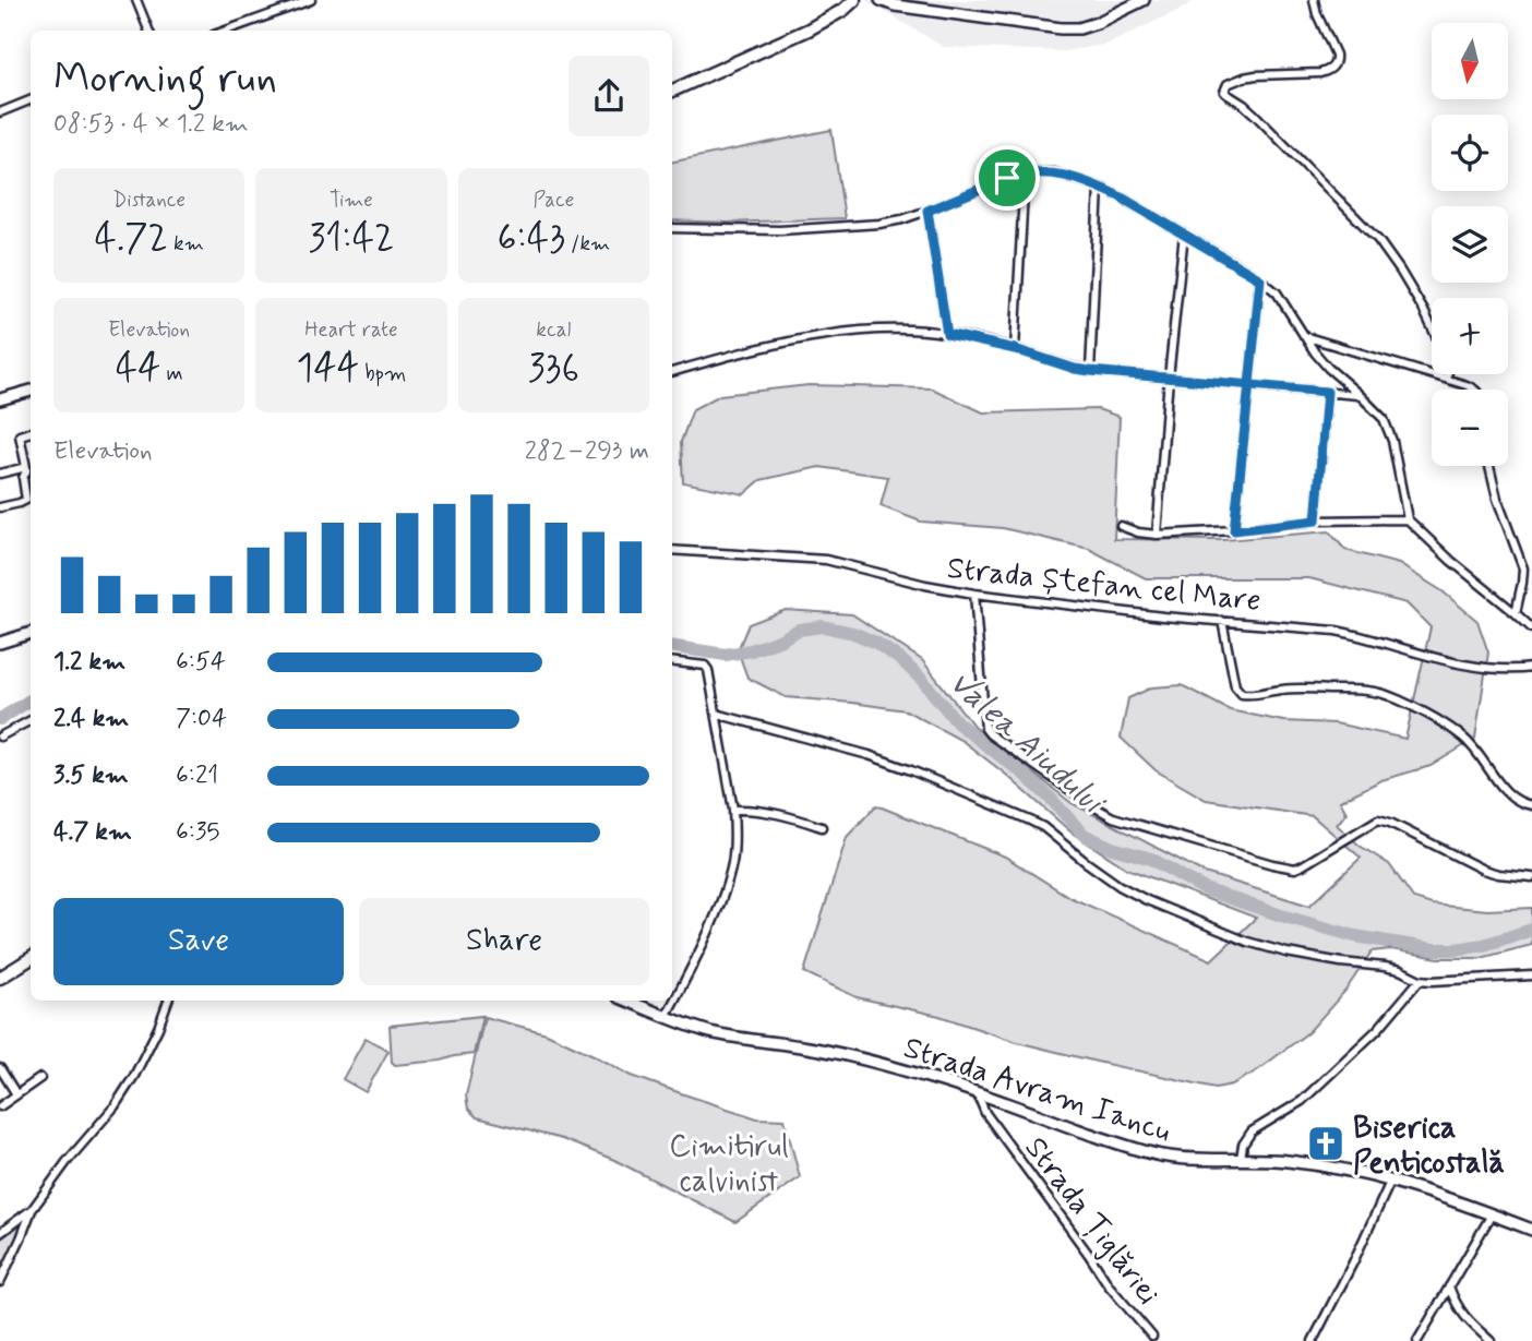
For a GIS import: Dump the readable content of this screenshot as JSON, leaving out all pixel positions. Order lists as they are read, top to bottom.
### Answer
{
  "streets": {
    "main road": ["Strada Avram Iancu"],
    "street": ["Strada Ștefan cel Mare", "Strada Țiglăriei"]
  },
  "crossings": [
    ["Strada Avram Iancu", "Strada Țiglăriei"]
  ],
  "water": ["Valea Aiudului"],
  "parks": ["Cimitirul calvinist"],
  "places": {
    "church": ["Biserica Penticostală"]
  },
  "north": "bottom",
  "page": {
    "map_buttons": ["+", "−"],
    "heading": ["Morning run", "08:53 · 4 × 1.2 km"],
    "stats": [
      ["Distance", "4.72 km"],
      ["Time", "31:42"],
      ["Pace", "6:43 /km"],
      ["Elevation", "44 m"],
      ["Heart rate", "144 bpm"],
      ["kcal", "336"]
    ],
    "chart": ["Elevation", "282–293 m"],
    "list": [
      {
        "name": "1.2 km",
        "note": "6:54"
      },
      {
        "name": "2.4 km",
        "note": "7:04"
      },
      {
        "name": "3.5 km",
        "note": "6:21"
      },
      {
        "name": "4.7 km",
        "note": "6:35"
      }
    ],
    "buttons": ["Save", "Share"]
  }
}
